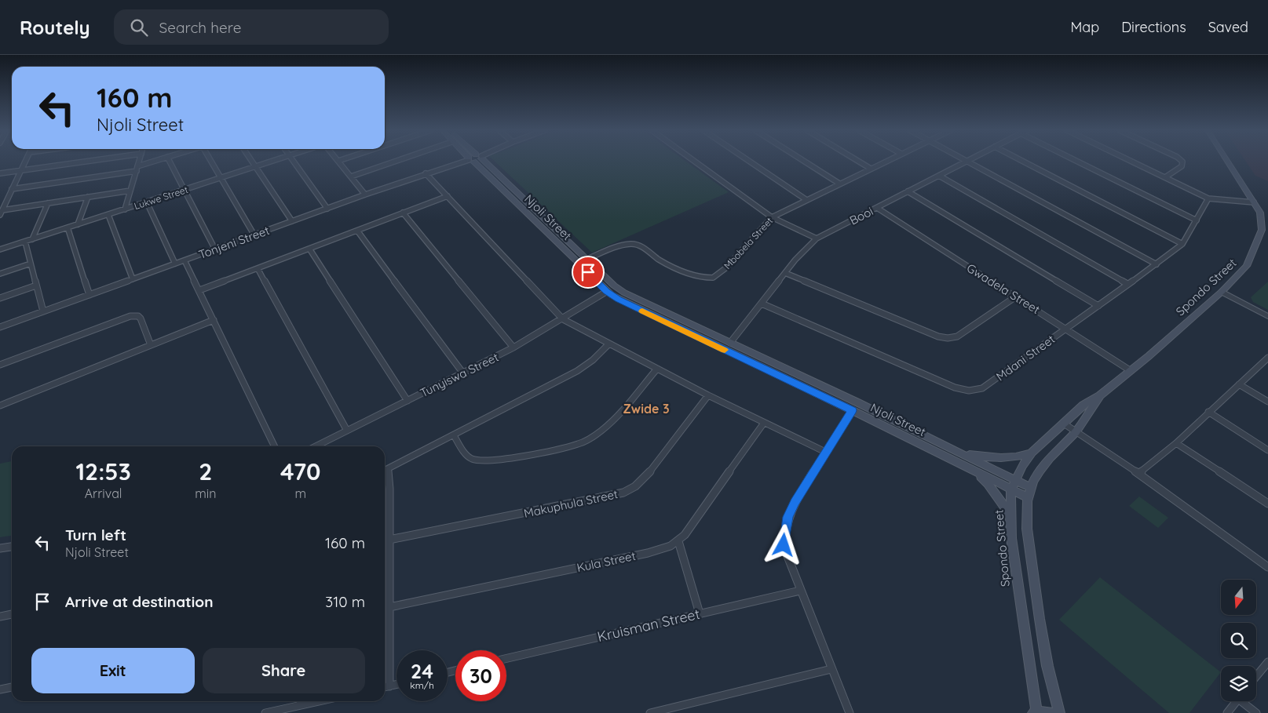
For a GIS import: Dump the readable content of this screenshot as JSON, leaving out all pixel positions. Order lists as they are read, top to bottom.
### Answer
{
  "streets": {
    "main road": ["Njoli Street", "Spondo Street"],
    "street": [
      "Lukwe Street",
      "Booi",
      "Tonjeni Street",
      "Mbobela Street",
      "Gwadela Street",
      "Mdani Street",
      "Tunyiswa Street",
      "Makuphula Street",
      "Kula Street",
      "Kruisman Street"
    ]
  },
  "crossings": [
    ["Booi", "Njoli Street"],
    ["Booi", "Gwadela Street"],
    ["Booi", "Mdani Street"],
    ["Njoli Street", "Mbobela Street"],
    ["Njoli Street", "Spondo Street"],
    ["Njoli Street", "Tunyiswa Street"],
    ["Spondo Street", "Gwadela Street"],
    ["Gwadela Street", "Mdani Street"]
  ],
  "districts": ["Zwide 3"],
  "north": "bottom",
  "page": {
    "header": "Routely",
    "search": "Search here",
    "nav": ["Map", "Directions", "Saved"],
    "turn": ["160 m", "Njoli Street"],
    "eta": [
      "12:53",
      "Arrival",
      "2",
      "min",
      "470",
      "m"
    ],
    "list": [
      {
        "name": "Turn left",
        "note": "Njoli Street",
        "value": "160 m"
      },
      {
        "name": "Arrive at destination",
        "value": "310 m"
      }
    ],
    "buttons": ["Exit", "Share"],
    "speed": "24 km/h",
    "limit": "30"
  }
}
